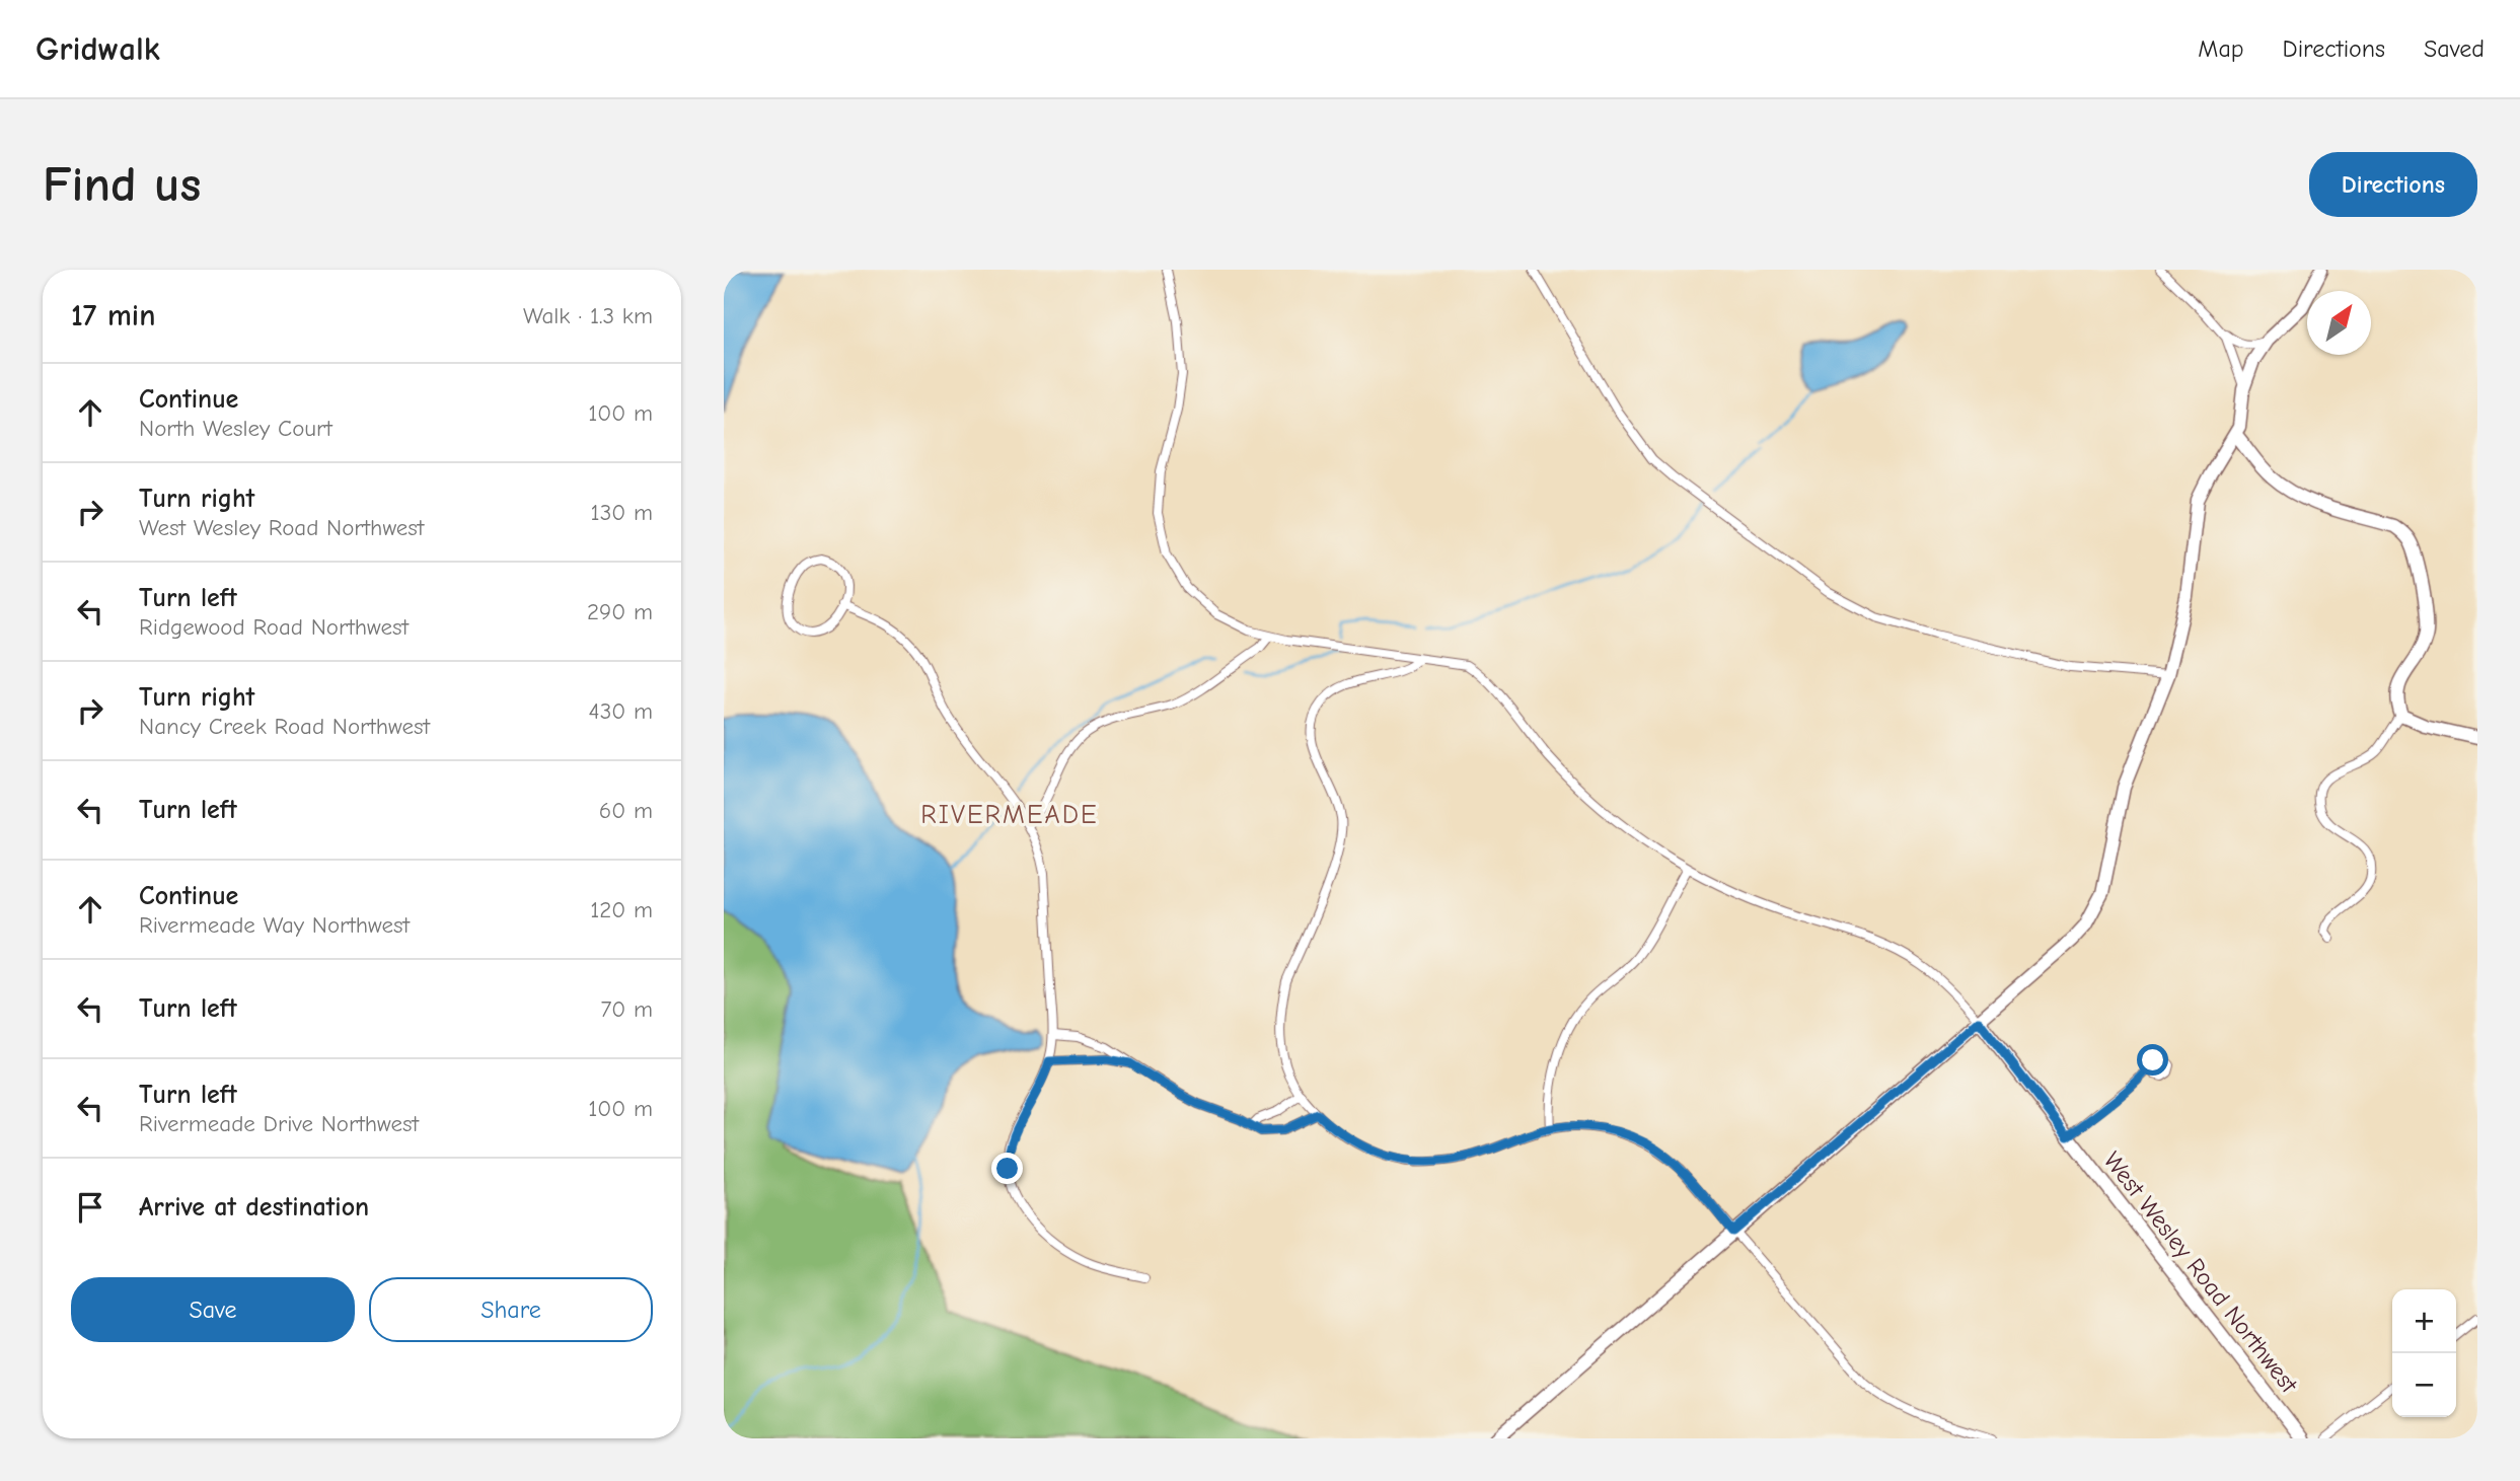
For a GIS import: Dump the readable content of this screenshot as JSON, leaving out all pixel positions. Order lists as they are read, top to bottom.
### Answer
{
  "streets": {
    "street": ["West Wesley Road Northwest"]
  },
  "districts": ["RIVERMEADE"],
  "north": "top right",
  "page": {
    "header": "Gridwalk",
    "nav": ["Map", "Directions", "Saved"],
    "buttons": [
      "Directions",
      ["Save", "Share"]
    ],
    "title": "Find us",
    "heading": ["17 min", "Walk · 1.3 km"],
    "list": [
      ["Continue", "North Wesley Court", "100 m"],
      ["Turn right", "West Wesley Road Northwest", "130 m"],
      ["Turn left", "Ridgewood Road Northwest", "290 m"],
      ["Turn right", "Nancy Creek Road Northwest", "430 m"],
      ["Turn left", "60 m"],
      ["Continue", "Rivermeade Way Northwest", "120 m"],
      ["Turn left", "70 m"],
      ["Turn left", "Rivermeade Drive Northwest", "100 m"],
      "Arrive at destination"
    ],
    "map_buttons": ["+", "−"]
  }
}
